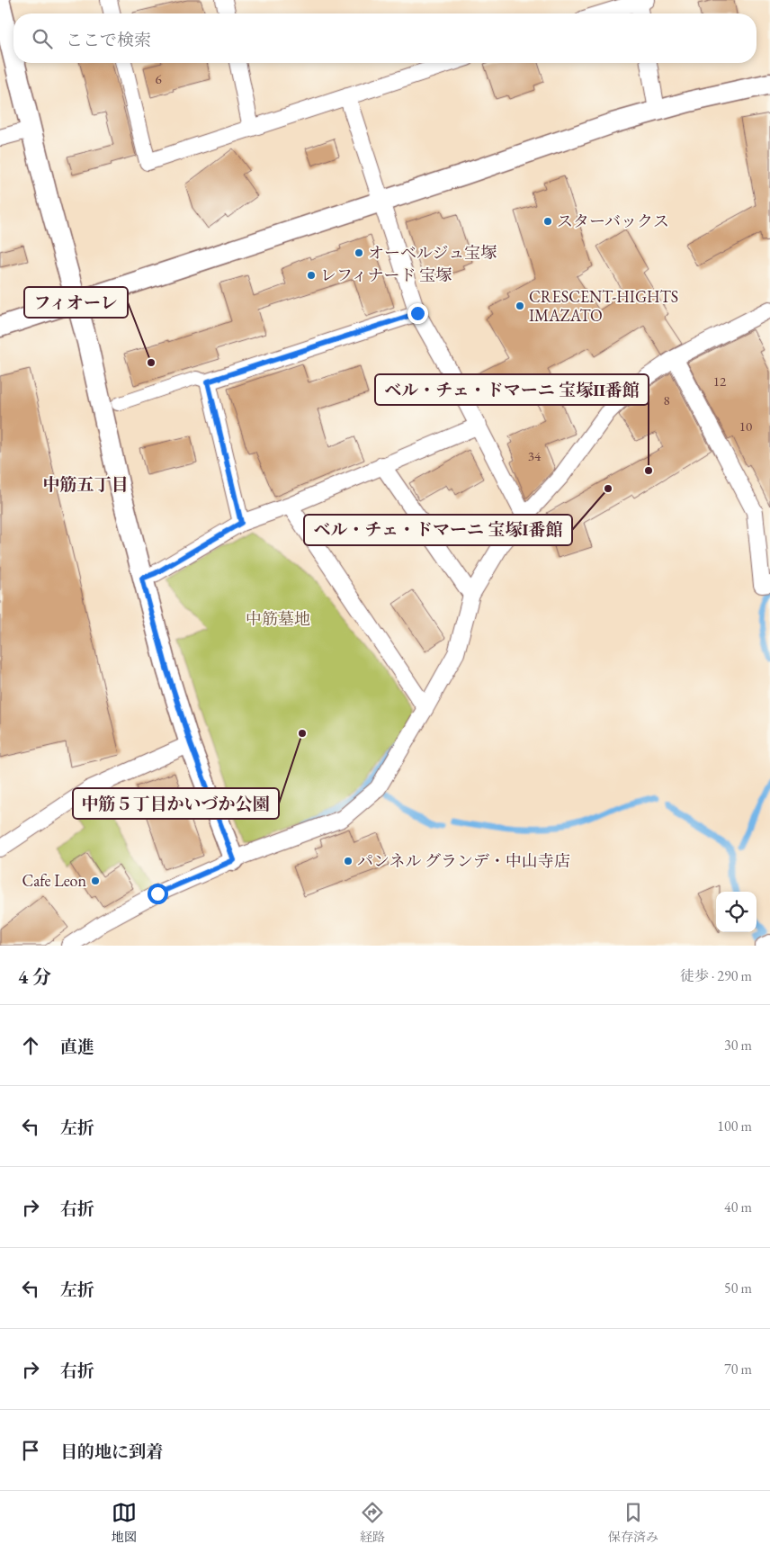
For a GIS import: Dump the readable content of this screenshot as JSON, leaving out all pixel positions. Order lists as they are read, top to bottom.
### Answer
{
  "districts": ["中筋五丁目"],
  "parks": ["中筋墓地"],
  "places": [
    "スターバックス",
    "オーベルジュ宝塚",
    "レフィナード 宝塚",
    "CRESCENT-HIGHTS IMAZATO",
    "フィオーレ",
    "ベル・チェ・ドマーニ 宝塚Ⅱ番館",
    "ベル・チェ・ドマーニ 宝塚Ⅰ番館",
    "中筋５丁目かいづか公園",
    "パンネル グランデ・中山寺店",
    "Cafe Leon"
  ],
  "house_numbers": [
    "6",
    "12",
    "8",
    "10",
    "34"
  ],
  "page": {
    "search": "ここで検索",
    "heading": ["4 分", "徒歩 · 290 m"],
    "list": [
      ["直進", "30 m"],
      ["左折", "100 m"],
      ["右折", "40 m"],
      ["左折", "50 m"],
      ["右折", "70 m"],
      "目的地に到着"
    ],
    "nav": ["地図", "経路", "保存済み"]
  }
}
